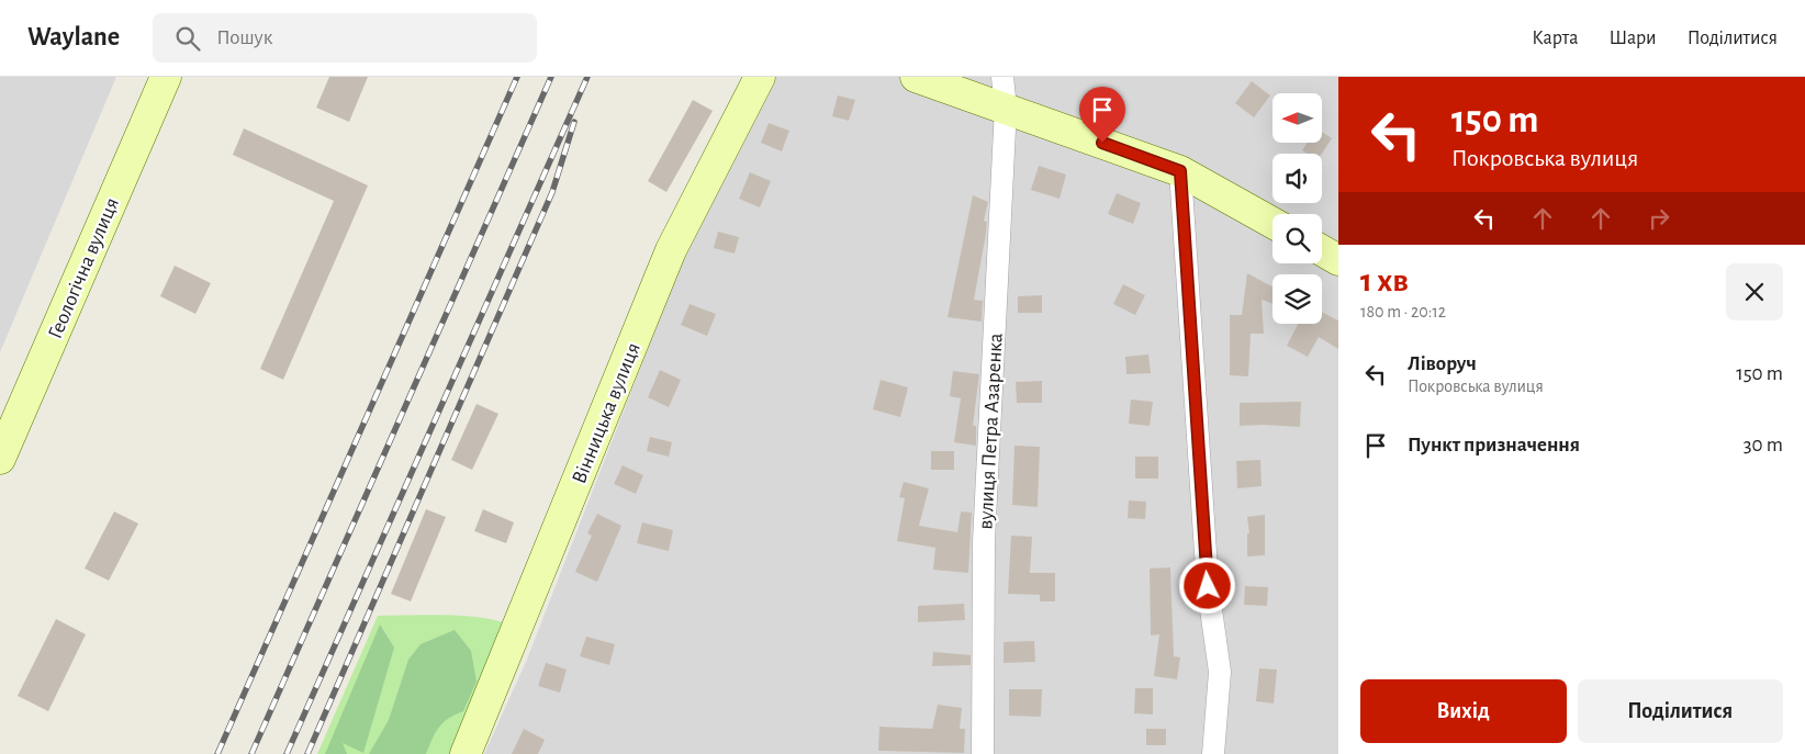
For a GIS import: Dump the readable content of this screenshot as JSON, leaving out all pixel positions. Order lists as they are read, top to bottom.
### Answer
{
  "streets": {
    "street": ["Геологічна вулиця", "Вінницька вулиця", "вулиця Петра Азаренка"]
  },
  "north": "left",
  "page": {
    "header": "Waylane",
    "search": "Пошук",
    "nav": ["Карта", "Шари", "Поділитися"],
    "turn": ["150 m", "Покровська вулиця"],
    "heading": ["1 хв", "180 m · 20:12"],
    "list": [
      {
        "name": "Ліворуч",
        "note": "Покровська вулиця",
        "value": "150 m"
      },
      {
        "name": "Пункт призначення",
        "value": "30 m"
      }
    ],
    "buttons": ["Вихід", "Поділитися"]
  }
}
